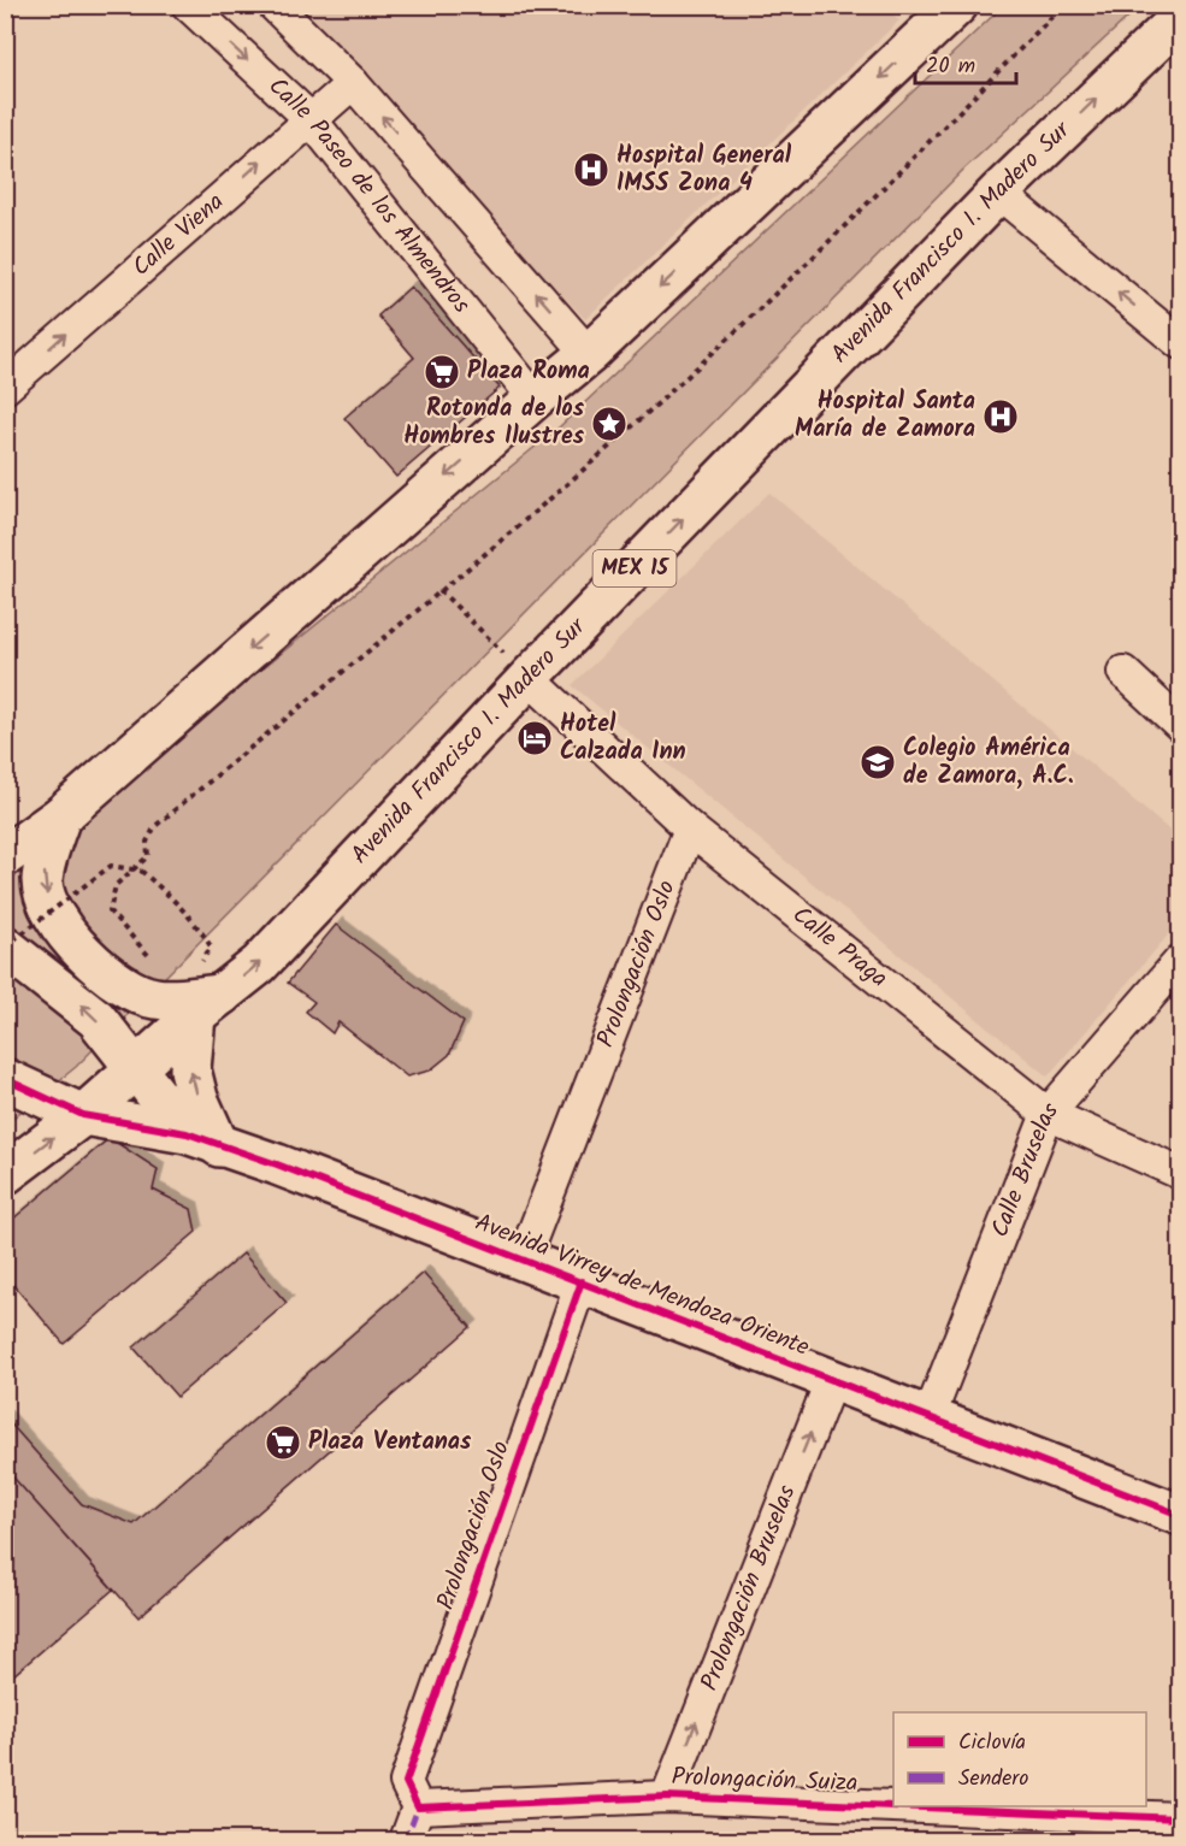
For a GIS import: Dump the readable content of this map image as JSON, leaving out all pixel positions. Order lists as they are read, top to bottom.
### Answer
{
  "streets": {
    "main road": ["Avenida Francisco I. Madero Sur", "MEX 15", "Avenida Virrey de Mendoza Oriente"],
    "street": [
      "Calle Paseo de los Almendros",
      "Calle Viena",
      "Calle Praga",
      "Prolongación Oslo",
      "Calle Bruselas",
      "Prolongación Bruselas",
      "Prolongación Suiza"
    ]
  },
  "crossings": [
    ["Calle Paseo de los Almendros", "Calle Viena"],
    ["Avenida Francisco I. Madero Sur", "MEX 15"],
    ["Avenida Francisco I. Madero Sur", "Calle Praga"],
    ["Avenida Francisco I. Madero Sur", "Avenida Virrey de Mendoza Oriente"],
    ["MEX 15", "Avenida Virrey de Mendoza Oriente"],
    ["Calle Praga", "Prolongación Oslo"],
    ["Calle Praga", "Calle Bruselas"],
    ["Prolongación Oslo", "Avenida Virrey de Mendoza Oriente"],
    ["Prolongación Oslo", "Prolongación Suiza"],
    ["Calle Bruselas", "Avenida Virrey de Mendoza Oriente"],
    ["Avenida Virrey de Mendoza Oriente", "Prolongación Bruselas"],
    ["Prolongación Bruselas", "Prolongación Suiza"]
  ],
  "one_way": ["Calle Viena", "Prolongación Bruselas"],
  "places": {
    "hospital": ["Hospital General IMSS Zona 4", "Hospital Santa María de Zamora"],
    "supermarket": ["Plaza Roma", "Plaza Ventanas"],
    "place": ["Rotonda de los Hombres Ilustres"],
    "hotel": ["Hotel Calzada Inn"],
    "school or university": ["Colegio América de Zamora, A.C."]
  },
  "legend": ["Ciclovía", "Sendero"],
  "scale_bar": "20 m"
}
